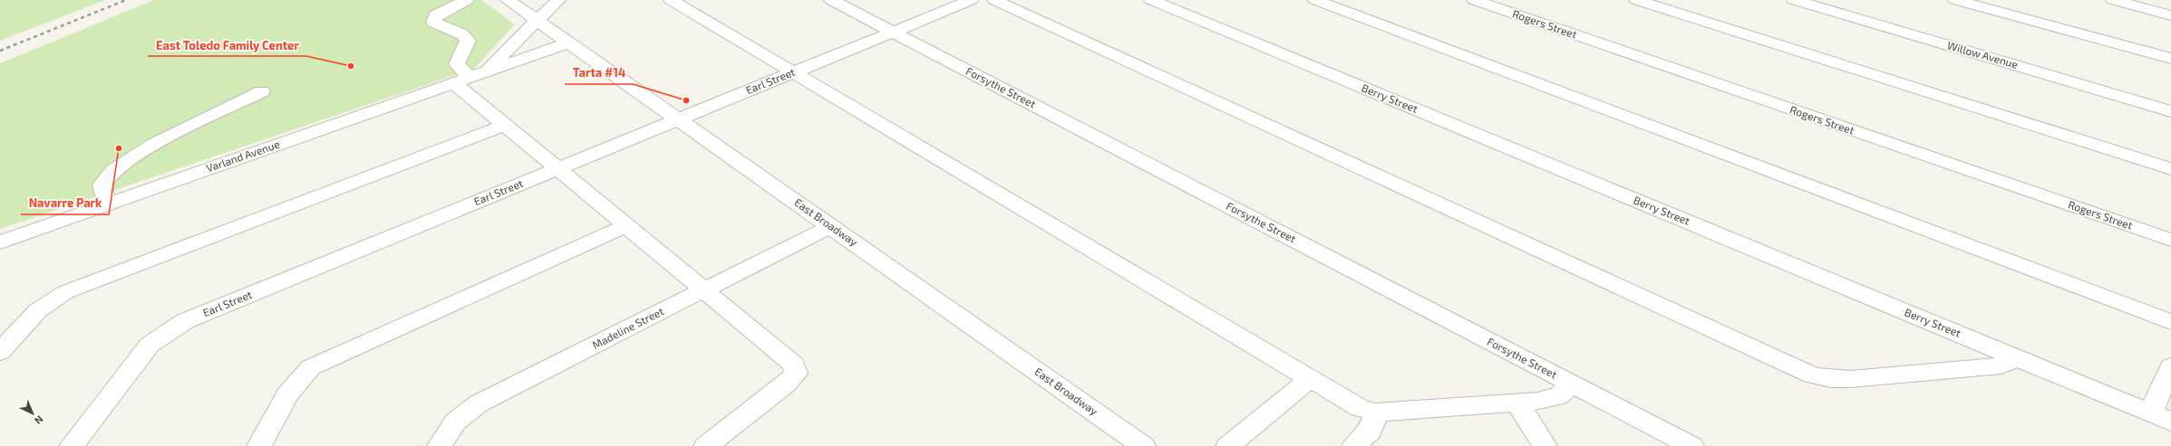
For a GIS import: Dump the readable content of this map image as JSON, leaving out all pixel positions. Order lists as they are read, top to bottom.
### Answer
{
  "streets": {
    "street": [
      "Rogers Street",
      "Willow Avenue",
      "Earl Street",
      "Forsythe Street",
      "Berry Street",
      "Varland Avenue",
      "East Broadway",
      "Madeline Street"
    ]
  },
  "crossings": [
    ["Earl Street", "Forsythe Street"],
    ["Earl Street", "East Broadway"],
    ["Varland Avenue", "East Broadway"],
    ["East Broadway", "Madeline Street"]
  ],
  "places": ["East Toledo Family Center", "Tarta #14", "Navarre Park"],
  "north": "bottom right"
}
